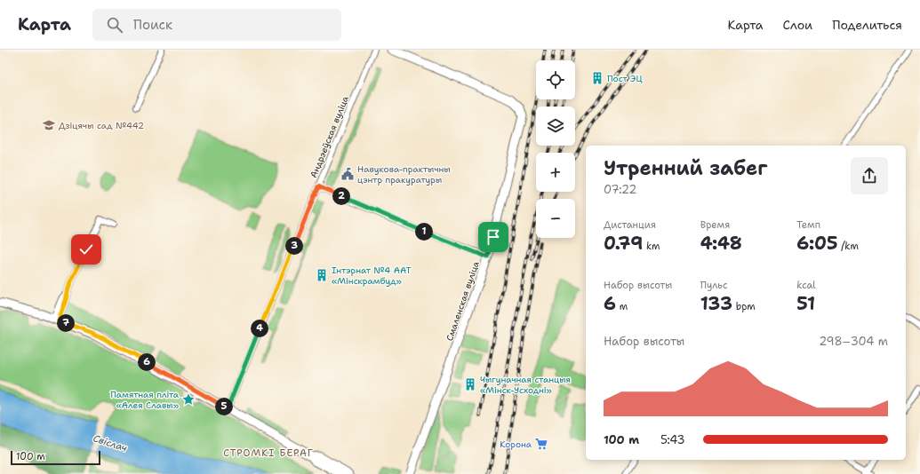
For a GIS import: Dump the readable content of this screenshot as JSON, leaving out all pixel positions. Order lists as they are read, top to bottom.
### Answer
{
  "streets": {
    "main road": ["Смаленская вуліца"],
    "street": ["Андрэеўская вуліца"]
  },
  "districts": ["СТРОМКІ БЕРАГ"],
  "water": ["Свіслач"],
  "places": {
    "building": ["Пост ЭЦ", "Інтэрнат №4 ААТ «Мінскрамбуд»", "Чыгуначная станцыя «Мінск-Усходні»"],
    "school or university": ["Дзіцячы сад №442"],
    "public building": ["Навукова-практычны цэнтр пракуратуры"],
    "place": ["Памятная пліта «Алея Славы»"],
    "supermarket": ["Корона"]
  },
  "scale_bar": "100 m",
  "page": {
    "header": "Карта",
    "search": "Поиск",
    "nav": ["Карта", "Слои", "Поделиться"],
    "map_buttons": ["+", "−"],
    "heading": ["Утренний забег", "07:22"],
    "pins": [
      "2",
      "1",
      "3",
      "7",
      "4",
      "6",
      "5"
    ],
    "stats": [
      ["Дистанция", "0.79 km"],
      ["Время", "4:48"],
      ["Темп", "6:05 /km"],
      ["Набор высоты", "6 m"],
      ["Пульс", "133 bpm"],
      ["kcal", "51"]
    ],
    "chart": ["Набор высоты", "298–304 m"],
    "list": [
      {
        "name": "100 m",
        "note": "5:43"
      }
    ],
    "scale": "100 m"
  }
}
